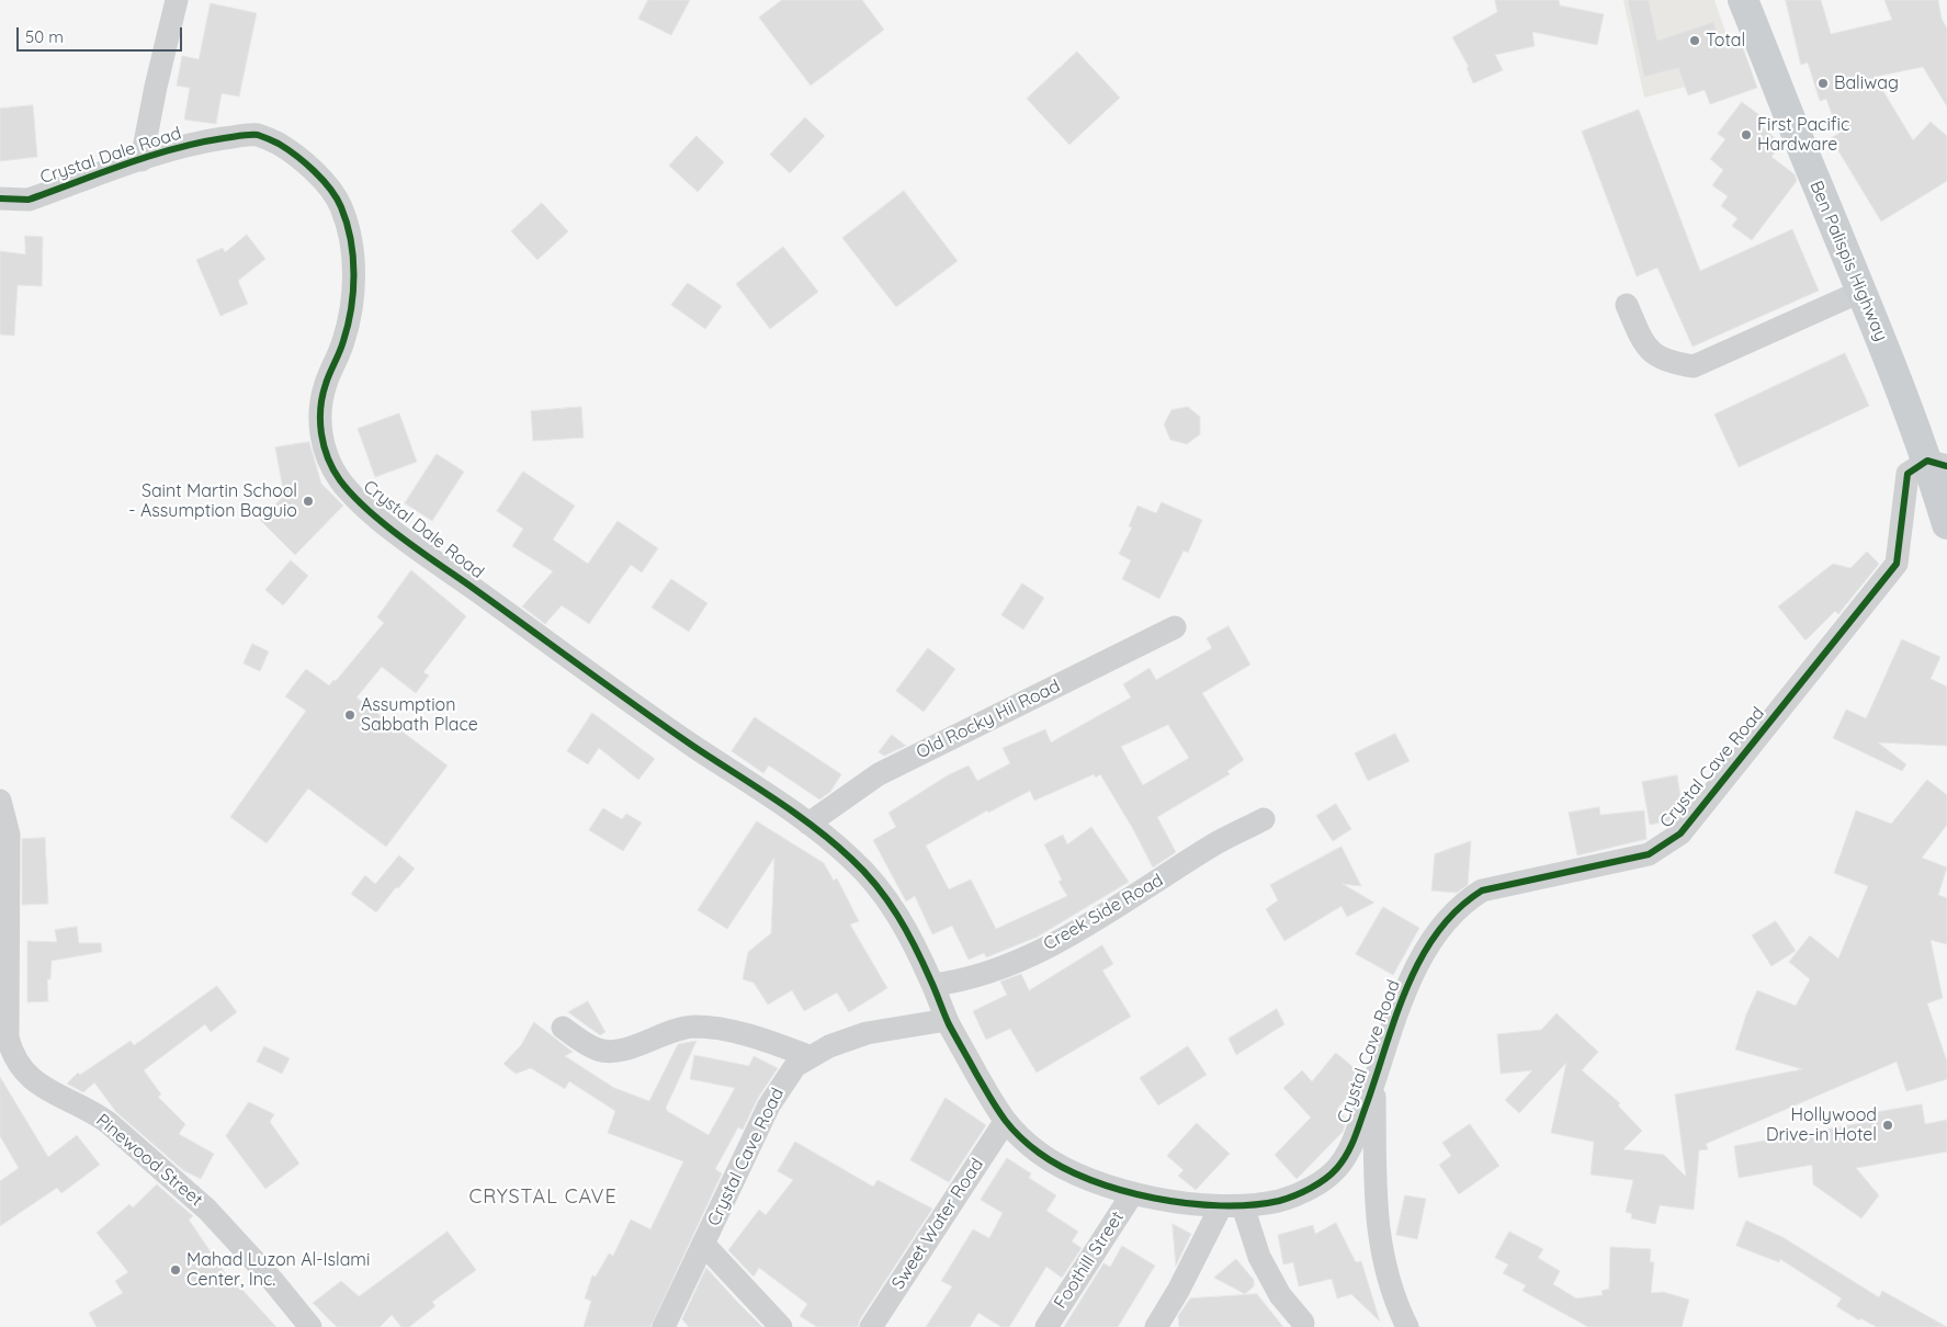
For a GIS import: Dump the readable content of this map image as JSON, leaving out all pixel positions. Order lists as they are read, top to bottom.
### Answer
{
  "streets": {
    "main road": ["Ben Palispis Highway"],
    "street": [
      "Crystal Dale Road",
      "Old Rocky Hil Road",
      "Crystal Cave Road",
      "Creek Side Road",
      "Pinewood Street",
      "Sweet Water Road",
      "Foothill Street"
    ]
  },
  "crossings": [
    ["Crystal Dale Road", "Old Rocky Hil Road"],
    ["Crystal Dale Road", "Crystal Cave Road"],
    ["Crystal Dale Road", "Creek Side Road"],
    ["Ben Palispis Highway", "Crystal Cave Road"],
    ["Crystal Cave Road", "Sweet Water Road"],
    ["Crystal Cave Road", "Foothill Street"]
  ],
  "districts": ["CRYSTAL CAVE"],
  "places": [
    "Total",
    "Baliwag",
    "First Pacific Hardware",
    "Saint Martin School - Assumption Baguio",
    "Assumption Sabbath Place",
    "Hollywood Drive-in Hotel",
    "Mahad Luzon Al-Islami Center, Inc."
  ],
  "scale_bar": "50 m"
}
